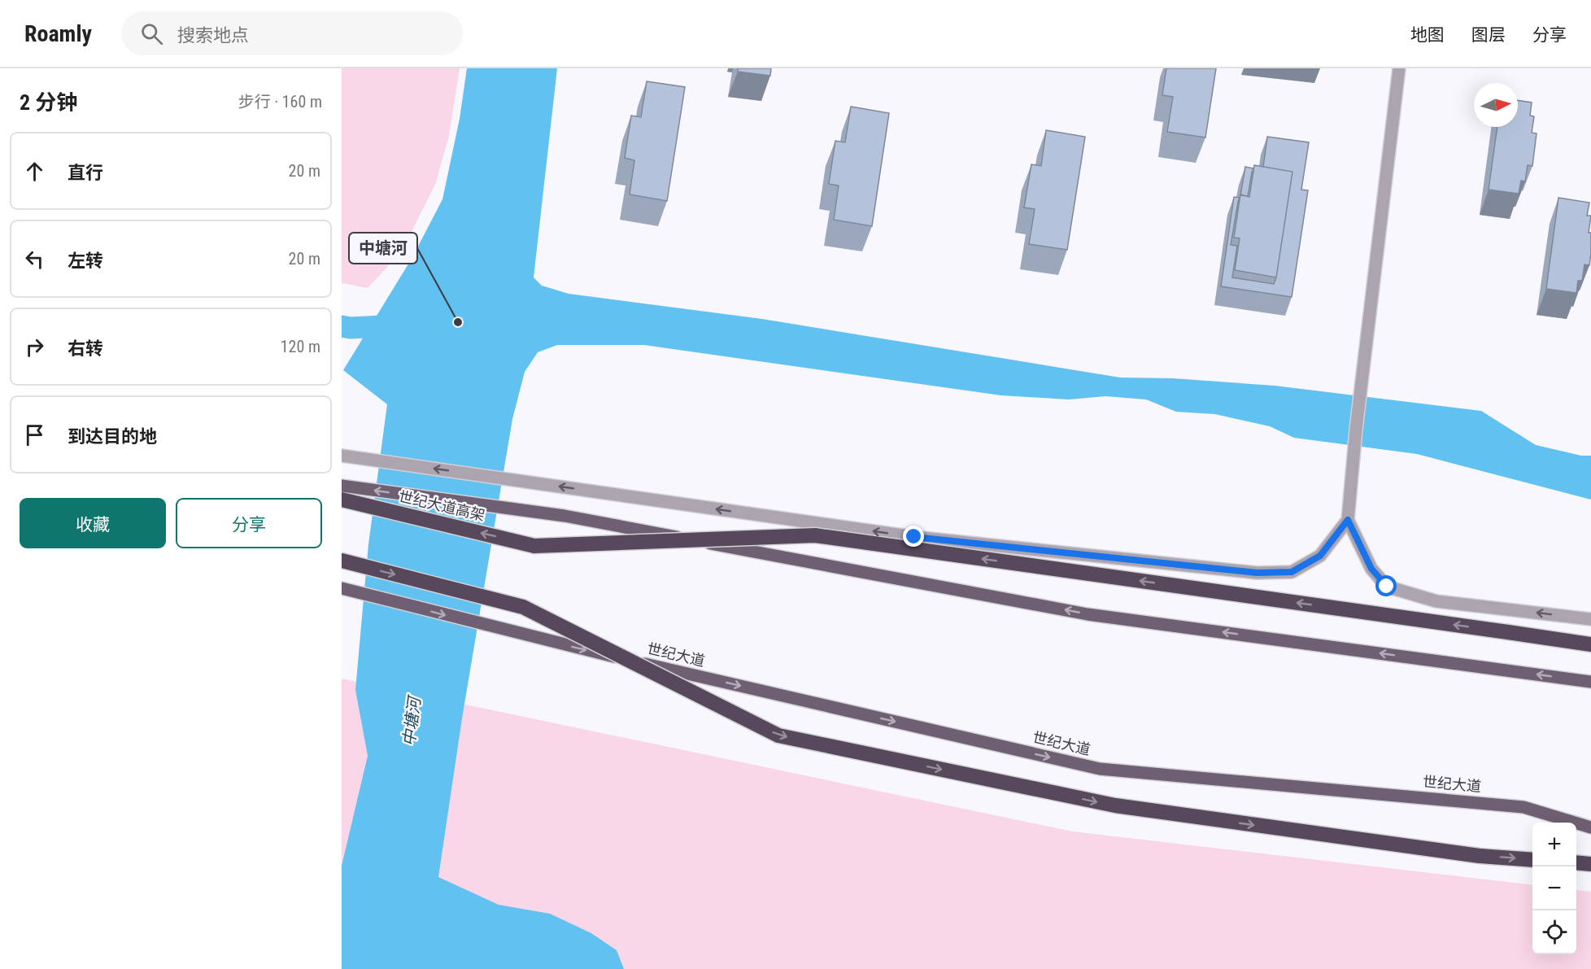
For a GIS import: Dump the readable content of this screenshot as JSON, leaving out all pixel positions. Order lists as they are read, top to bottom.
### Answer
{
  "streets": {
    "highway": ["世纪大道高架"],
    "main road": ["世纪大道"]
  },
  "one_way": ["世纪大道高架", "世纪大道"],
  "water": ["中塘河"],
  "places": ["中塘河"],
  "north": "right",
  "page": {
    "header": "Roamly",
    "search": "搜索地点",
    "nav": ["地图", "图层", "分享"],
    "heading": ["2 分钟", "步行 · 160 m"],
    "list": [
      ["直行", "20 m"],
      ["左转", "20 m"],
      ["右转", "120 m"],
      "到达目的地"
    ],
    "buttons": ["收藏", "分享"],
    "map_buttons": ["+", "−"]
  }
}
